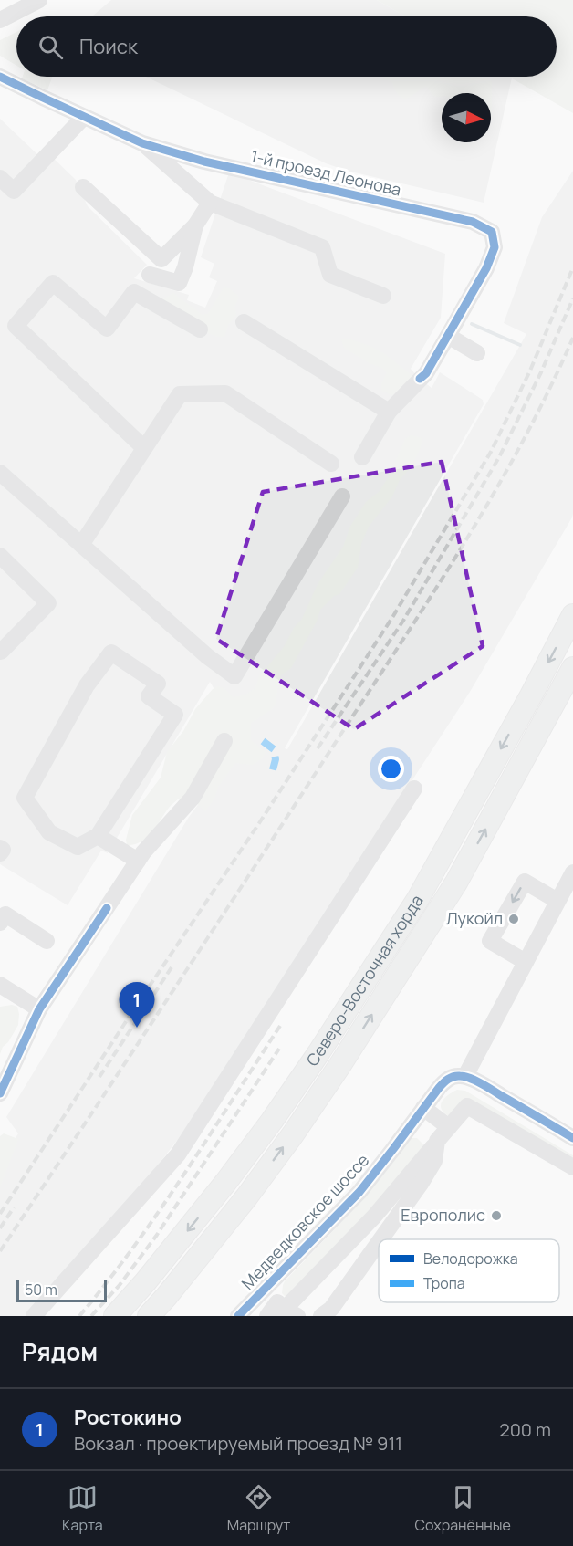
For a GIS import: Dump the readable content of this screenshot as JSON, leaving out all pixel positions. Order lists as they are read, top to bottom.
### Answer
{
  "streets": {
    "main road": ["Северо-Восточная хорда"],
    "street": ["1-й проезд Леонова", "Медведковское шоссе"]
  },
  "places": ["Лукойл", "Европолис"],
  "legend": ["Велодорожка", "Тропа"],
  "scale_bar": "50 m",
  "north": "right",
  "page": {
    "search": "Поиск",
    "pins": "1",
    "scale": "50 m",
    "heading": "Рядом",
    "list": [
      {
        "mark": "1",
        "name": "Ростокино",
        "note": "Вокзал · проектируемый проезд № 911",
        "value": "200 m"
      }
    ],
    "nav": ["Карта", "Маршрут", "Сохранённые"]
  }
}
